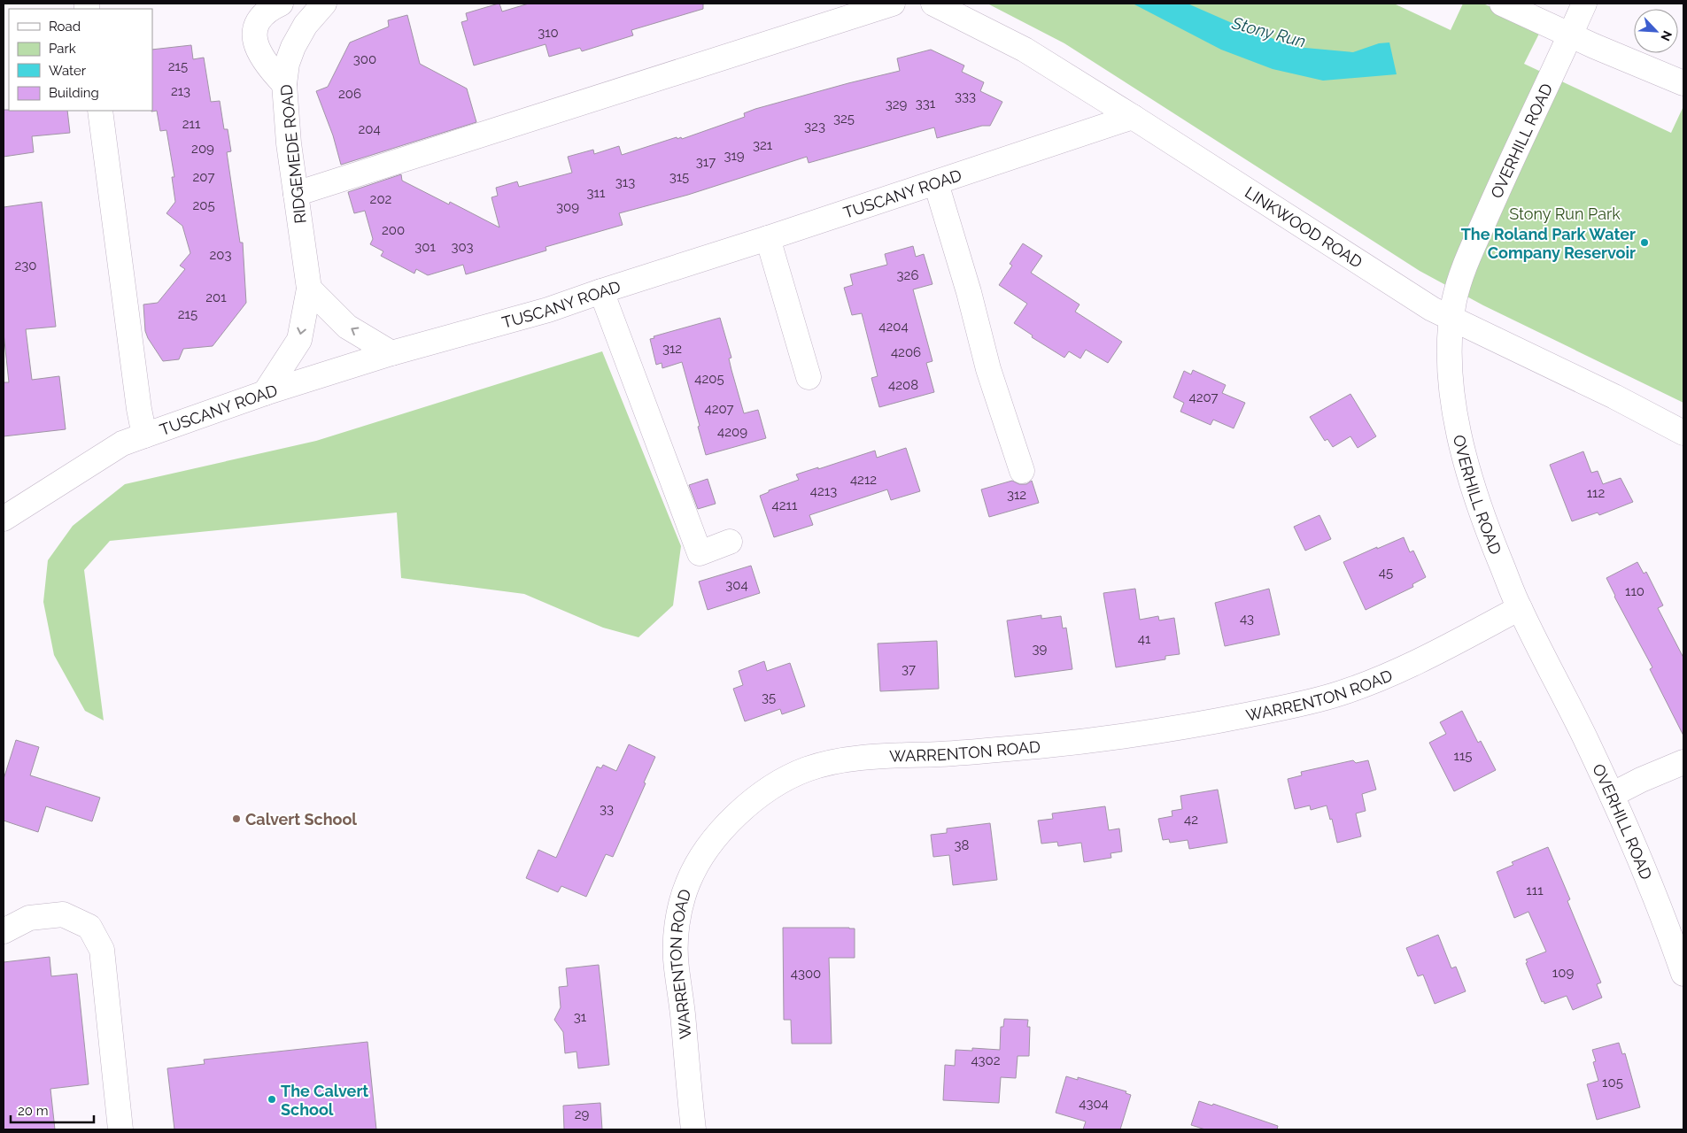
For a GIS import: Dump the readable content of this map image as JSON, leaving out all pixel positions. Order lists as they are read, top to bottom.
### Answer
{
  "streets": {
    "street": [
      "OVERHILL ROAD",
      "RIDGEMEDE ROAD",
      "TUSCANY ROAD",
      "LINKWOOD ROAD",
      "WARRENTON ROAD"
    ]
  },
  "crossings": [
    ["OVERHILL ROAD", "LINKWOOD ROAD"],
    ["OVERHILL ROAD", "WARRENTON ROAD"],
    ["RIDGEMEDE ROAD", "TUSCANY ROAD"],
    ["TUSCANY ROAD", "LINKWOOD ROAD"]
  ],
  "water": ["Stony Run"],
  "parks": ["Stony Run Park"],
  "places": ["The Roland Park Water Company Reservoir", "Calvert School", "The Calvert School"],
  "house_numbers": [
    "310",
    "300",
    "215",
    "213",
    "206",
    "333",
    "331",
    "329",
    "325",
    "211",
    "323",
    "204",
    "321",
    "209",
    "319",
    "317",
    "207",
    "315",
    "313",
    "311",
    "202",
    "205",
    "309",
    "200",
    "301",
    "303",
    "203",
    "230",
    "326",
    "201",
    "215",
    "4204",
    "312",
    "4206",
    "4205",
    "4208",
    "4207",
    "4207",
    "4209",
    "4212",
    "4213",
    "112",
    "312",
    "4211",
    "45",
    "304",
    "110",
    "43",
    "41",
    "39",
    "37",
    "35",
    "115",
    "33",
    "42",
    "38",
    "111",
    "109",
    "4300",
    "31",
    "4302",
    "105",
    "4304",
    "29"
  ],
  "legend": [
    "Road",
    "Park",
    "Water",
    "Building"
  ],
  "scale_bar": "20 m",
  "north": "bottom right"
}
